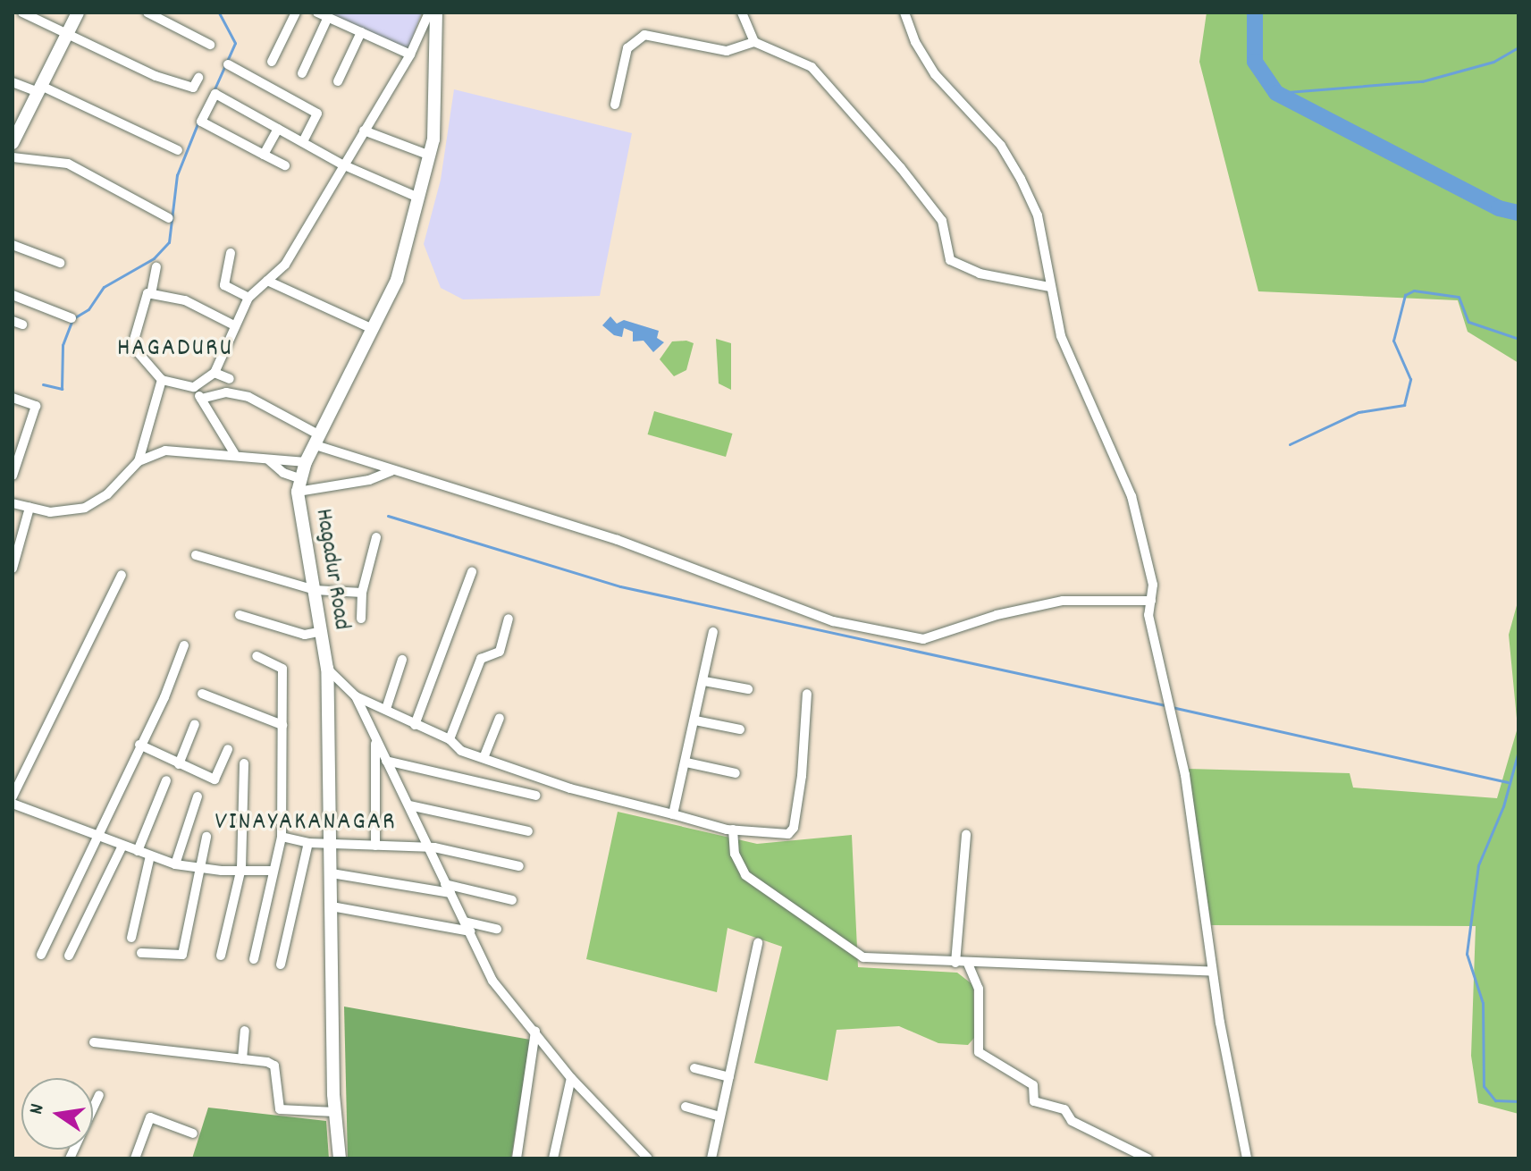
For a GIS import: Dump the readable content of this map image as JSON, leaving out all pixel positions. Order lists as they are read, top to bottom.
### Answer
{
  "streets": {
    "street": ["Hagadur Road"]
  },
  "districts": ["HAGADURU", "VINAYAKANAGAR"],
  "north": "left"
}
